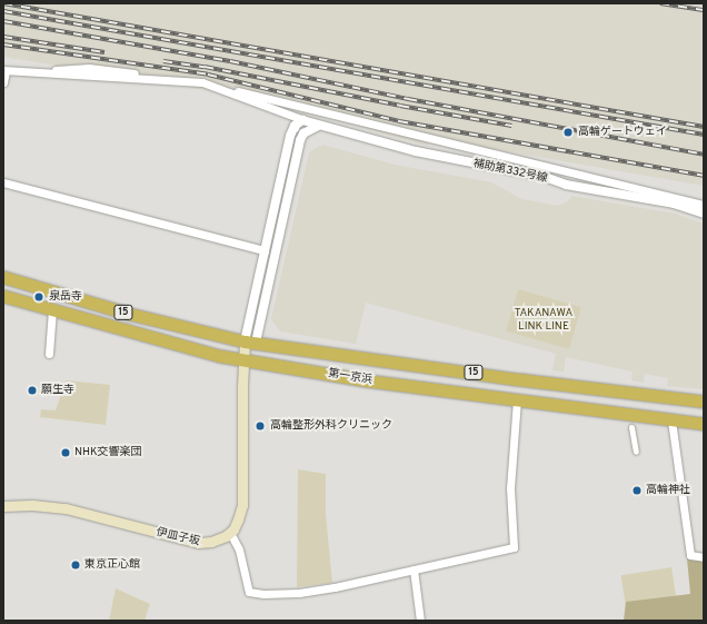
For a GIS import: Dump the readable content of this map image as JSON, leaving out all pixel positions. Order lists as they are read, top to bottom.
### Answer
{
  "streets": {
    "highway": ["15", "第一京浜"],
    "main road": ["伊皿子坂"],
    "street": ["補助第332号線"]
  },
  "crossings": [
    ["補助第332号線", "第一京浜"]
  ],
  "parks": ["TAKANAWA LINK LINE"],
  "places": [
    "高輪ゲートウェイ",
    "泉岳寺",
    "願生寺",
    "高輪整形外科クリニック",
    "NHK交響楽団",
    "高輪神社",
    "東京正心館"
  ]
}
